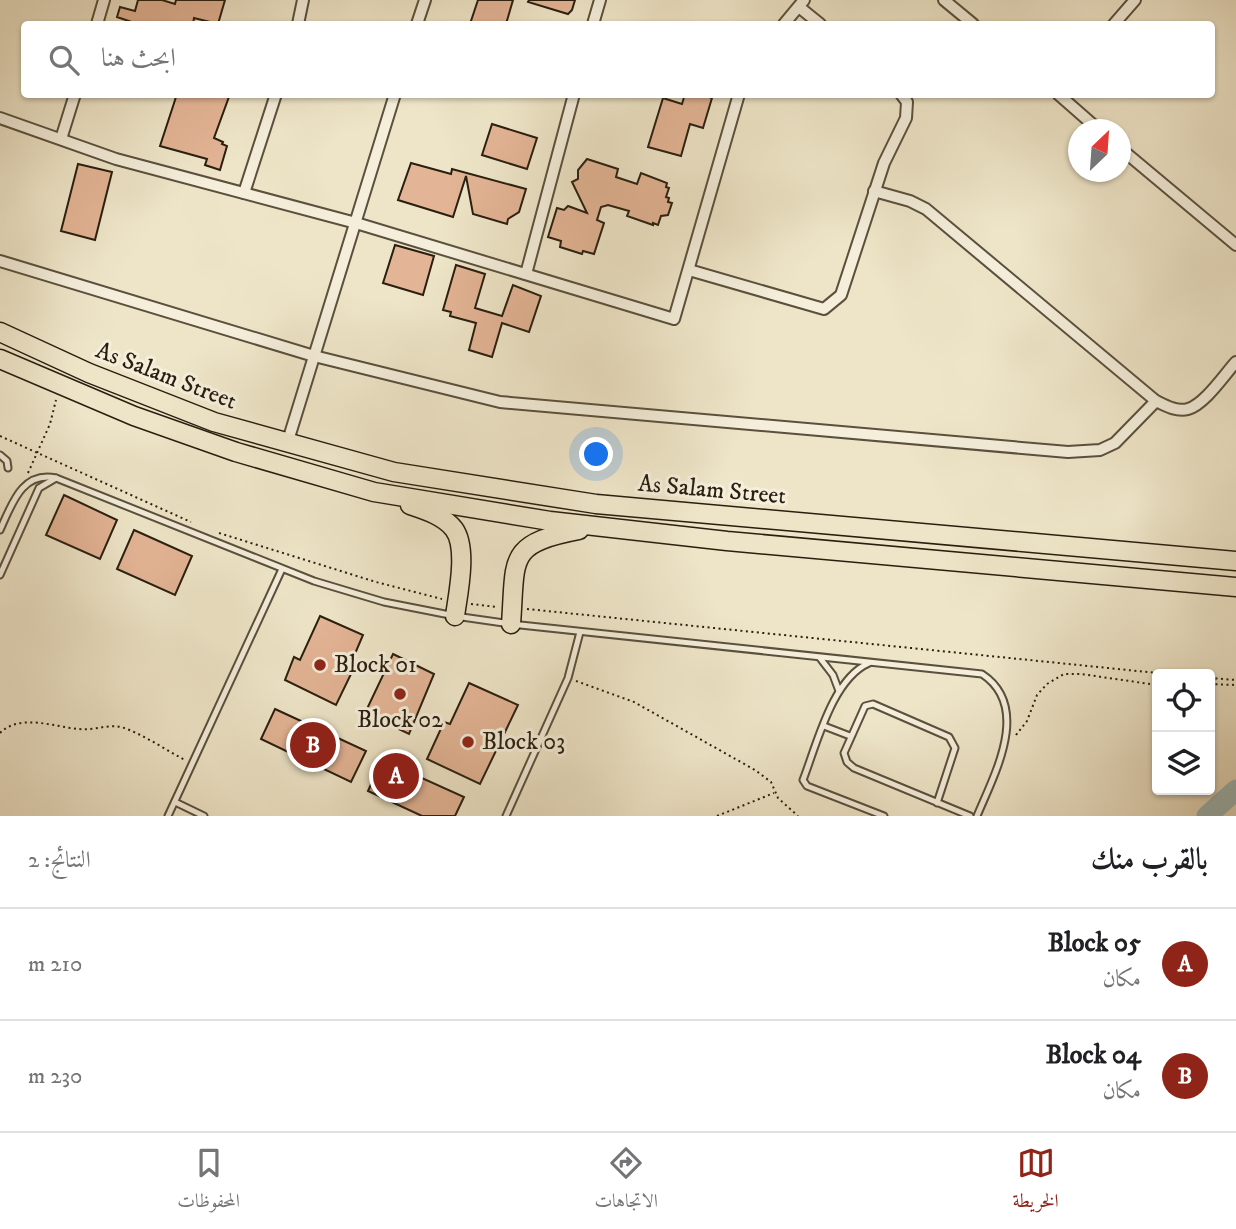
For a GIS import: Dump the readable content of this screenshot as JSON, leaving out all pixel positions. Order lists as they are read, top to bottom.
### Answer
{
  "streets": {
    "main road": ["As Salam Street"]
  },
  "places": ["Block 01", "Block 02", "Block 03"],
  "north": "top right",
  "page": {
    "search": "ابحث هنا",
    "pins": ["B", "A"],
    "heading": ["بالقرب منك", "النتائج: 2"],
    "list": [
      {
        "mark": "A",
        "name": "Block 05",
        "note": "مكان",
        "value": "210 m"
      },
      {
        "mark": "B",
        "name": "Block 04",
        "note": "مكان",
        "value": "230 m"
      }
    ],
    "nav": ["الخريطة", "الاتجاهات", "المحفوظات"]
  }
}
